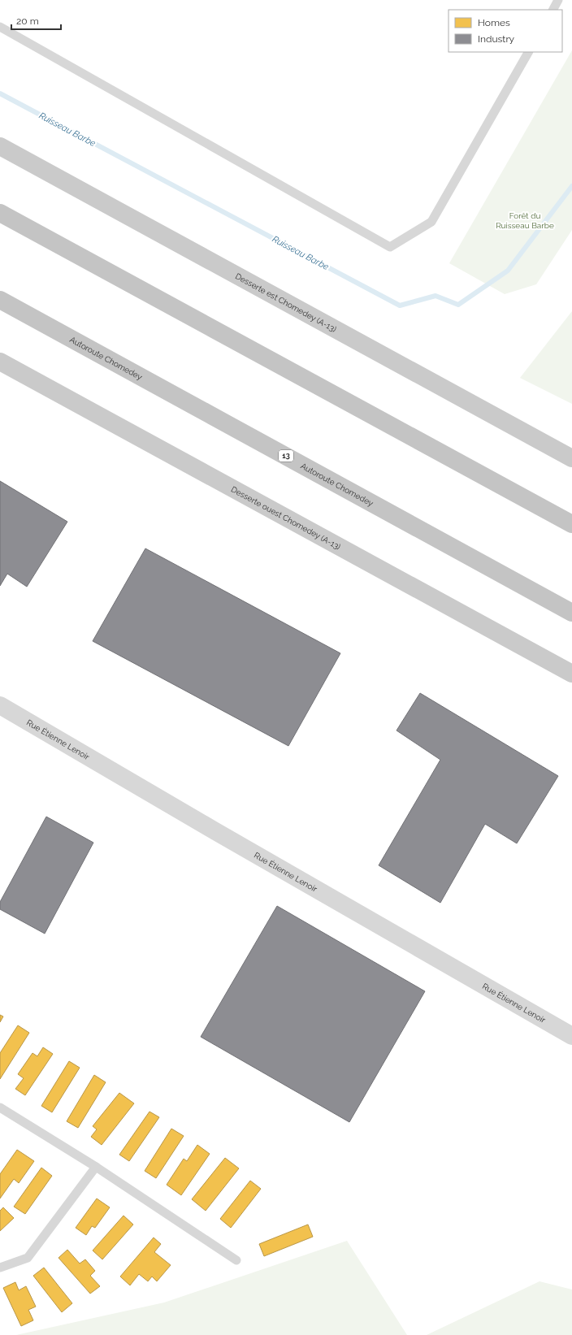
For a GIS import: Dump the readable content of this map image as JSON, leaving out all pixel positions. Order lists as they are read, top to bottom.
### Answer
{
  "streets": {
    "highway": ["Autoroute Chomedey", "13"],
    "main road": ["Desserte est Chomedey (A-13)", "Desserte ouest Chomedey (A-13)"],
    "street": ["Rue Étienne Lenoir"]
  },
  "water": ["Ruisseau Barbe"],
  "parks": ["Forêt du Ruisseau Barbe"],
  "legend": ["Homes", "Industry"],
  "scale_bar": "20 m"
}
